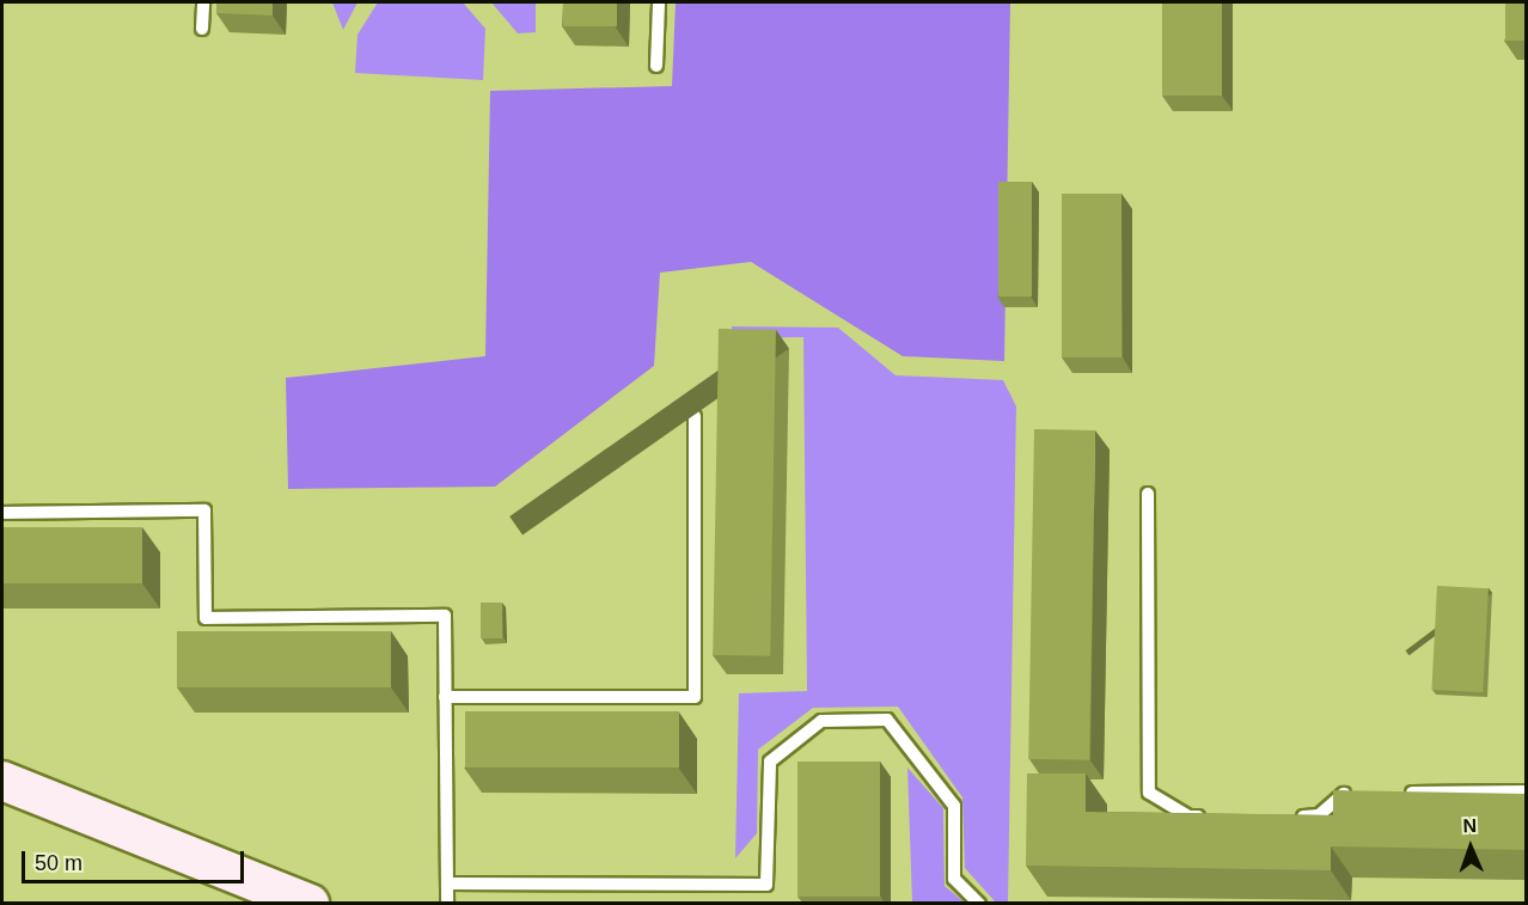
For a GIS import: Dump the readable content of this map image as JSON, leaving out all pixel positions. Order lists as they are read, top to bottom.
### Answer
{
  "scale_bar": "50 m",
  "north": "top"
}
